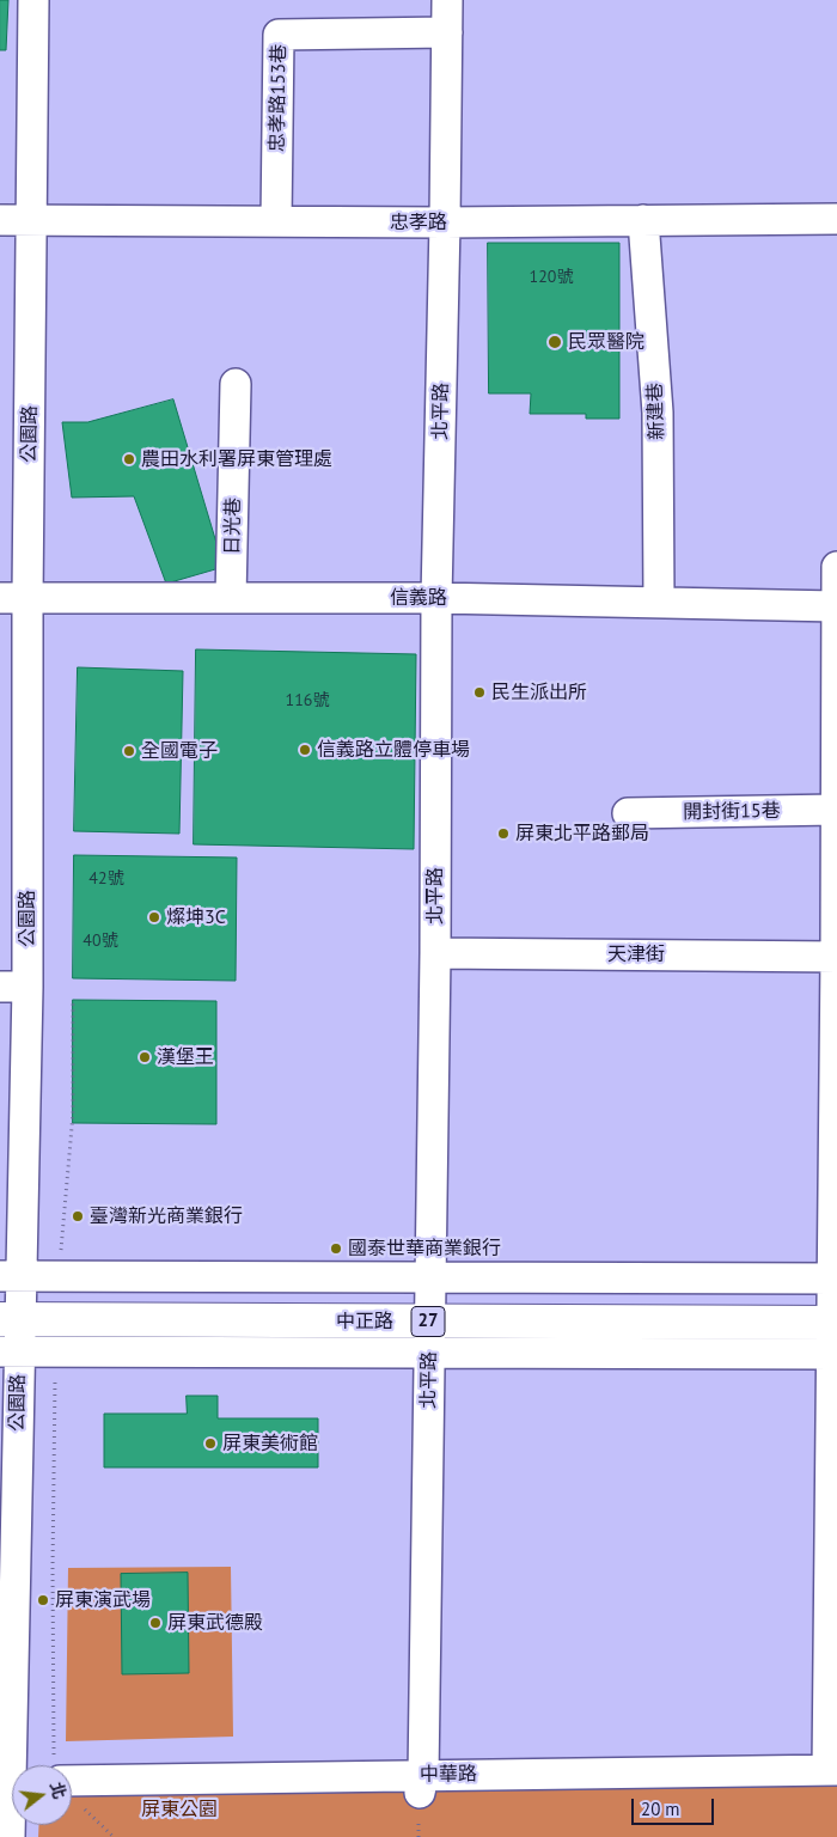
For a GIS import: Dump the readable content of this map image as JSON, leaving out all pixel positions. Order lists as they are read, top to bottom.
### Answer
{
  "streets": {
    "main road": ["中正路", "27"],
    "street": [
      "忠孝路153巷",
      "忠孝路",
      "北平路",
      "新建巷",
      "公園路",
      "日光巷",
      "信義路",
      "開封街15巷",
      "天津街",
      "中華路"
    ]
  },
  "crossings": [
    ["忠孝路153巷", "忠孝路"],
    ["忠孝路153巷", "北平路"],
    ["忠孝路", "北平路"],
    ["忠孝路", "新建巷"],
    ["忠孝路", "公園路"],
    ["北平路", "信義路"],
    ["北平路", "天津街"],
    ["北平路", "中正路"],
    ["北平路", "中華路"],
    ["新建巷", "信義路"],
    ["公園路", "信義路"],
    ["公園路", "中正路"],
    ["日光巷", "信義路"]
  ],
  "parks": ["屏東公園"],
  "places": [
    "民眾醫院",
    "農田水利署屏東管理處",
    "民生派出所",
    "信義路立體停車場",
    "全國電子",
    "屏東北平路郵局",
    "燦坤3C",
    "漢堡王",
    "臺灣新光商業銀行",
    "國泰世華商業銀行",
    "屏東美術館",
    "屏東演武場",
    "屏東武德殿"
  ],
  "house_numbers": [
    "120號",
    "116號",
    "42號",
    "40號"
  ],
  "scale_bar": "20 m",
  "north": "right"
}
